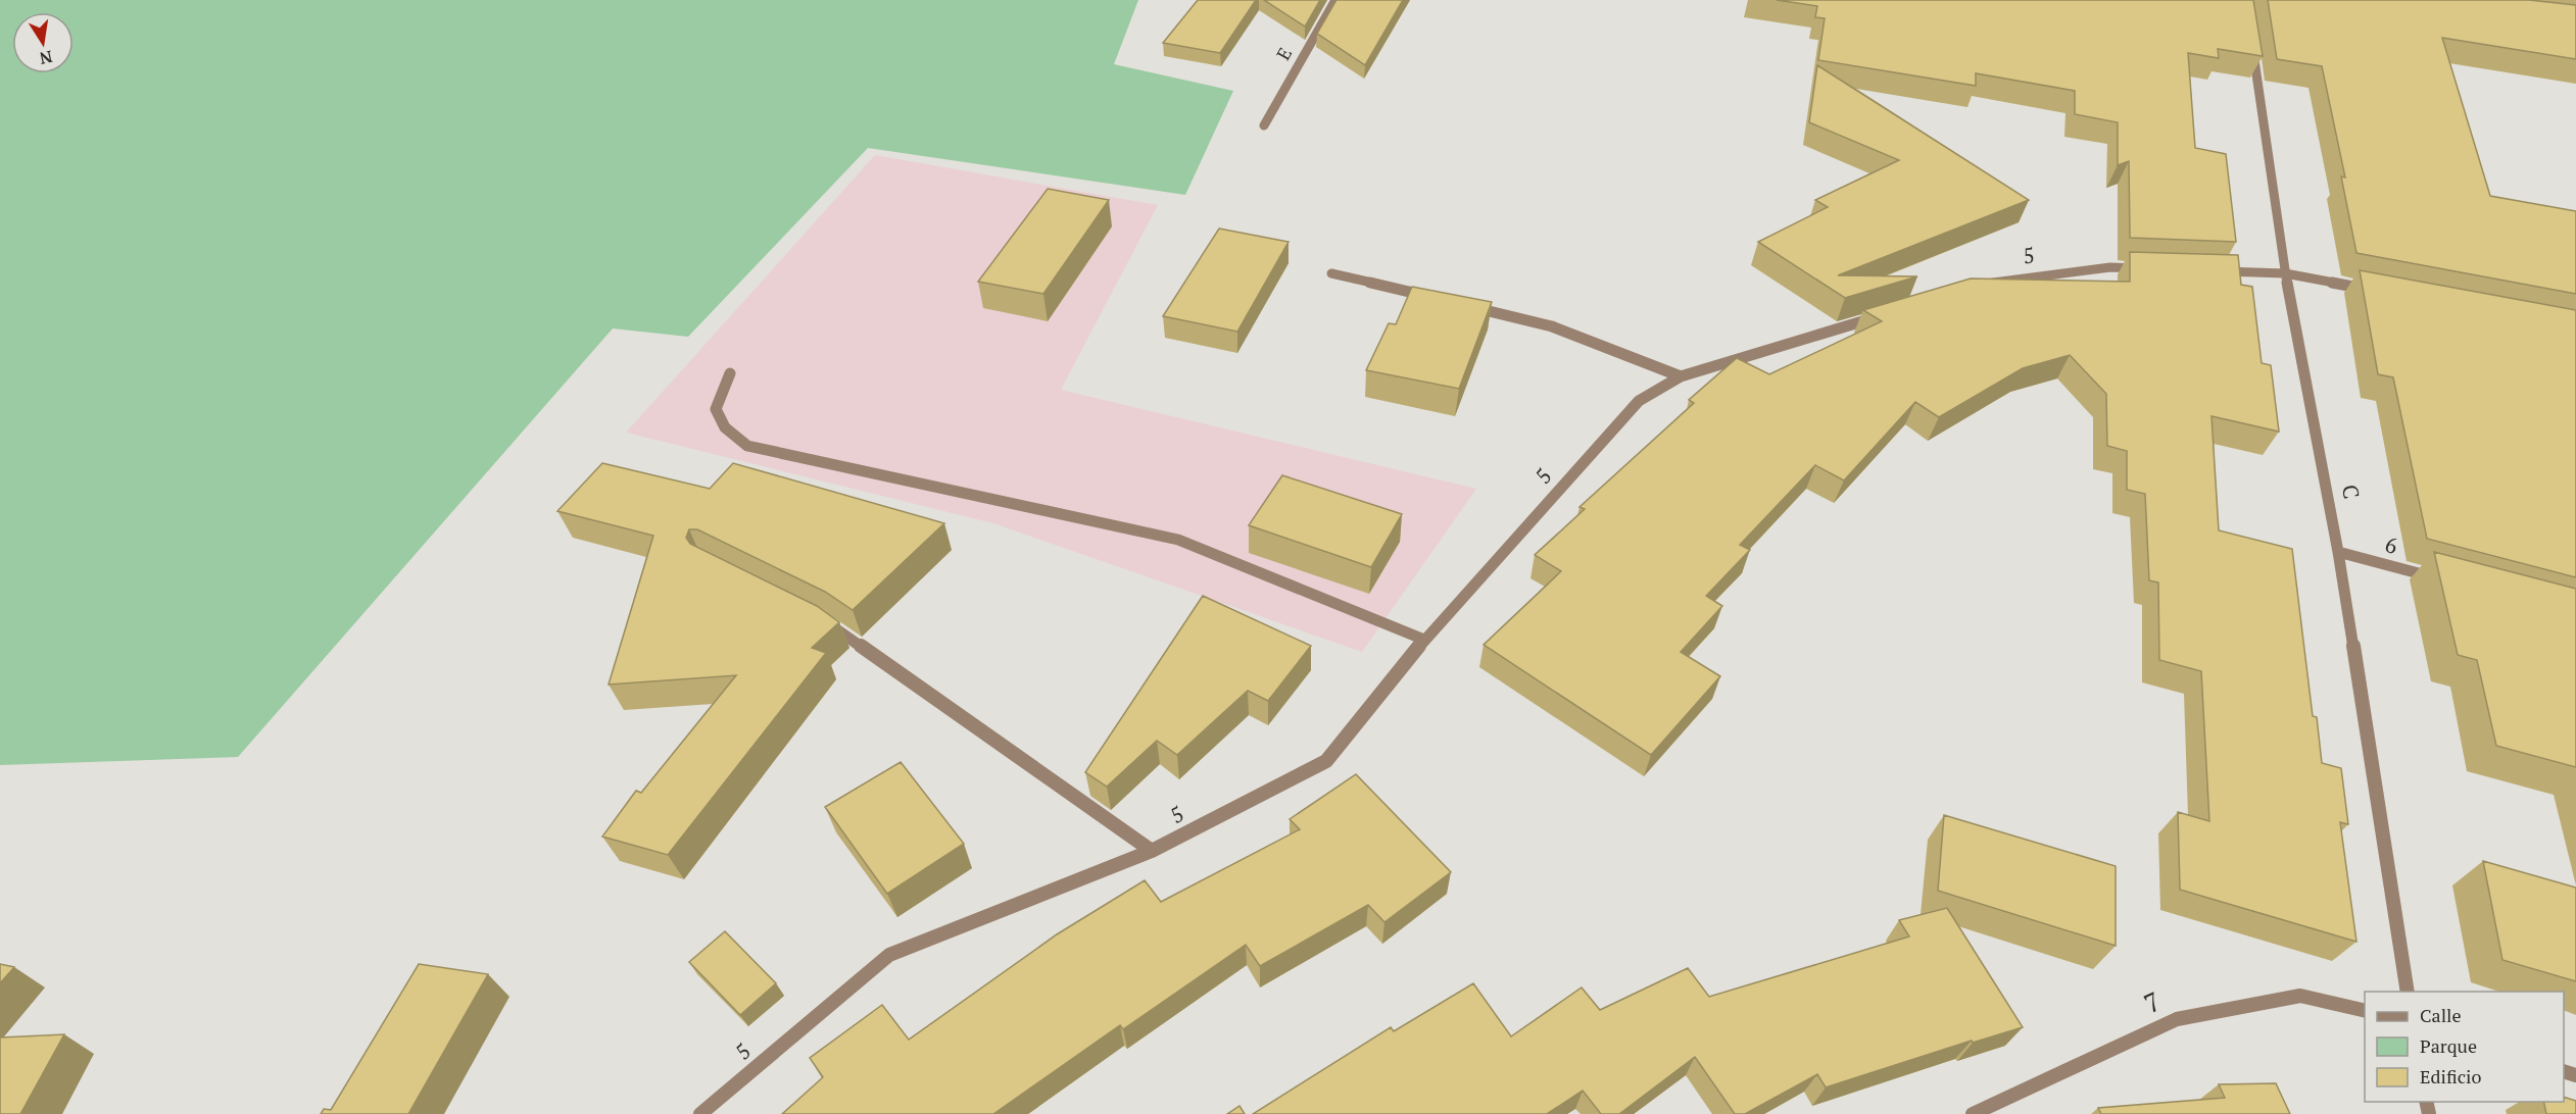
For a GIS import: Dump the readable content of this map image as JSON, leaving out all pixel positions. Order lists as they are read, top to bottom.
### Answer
{
  "streets": {
    "street": [
      "E",
      "5",
      "C",
      "6",
      "7"
    ]
  },
  "crossings": [
    ["C", "6"]
  ],
  "legend": ["Calle", "Parque", "Edificio"],
  "north": "bottom"
}
